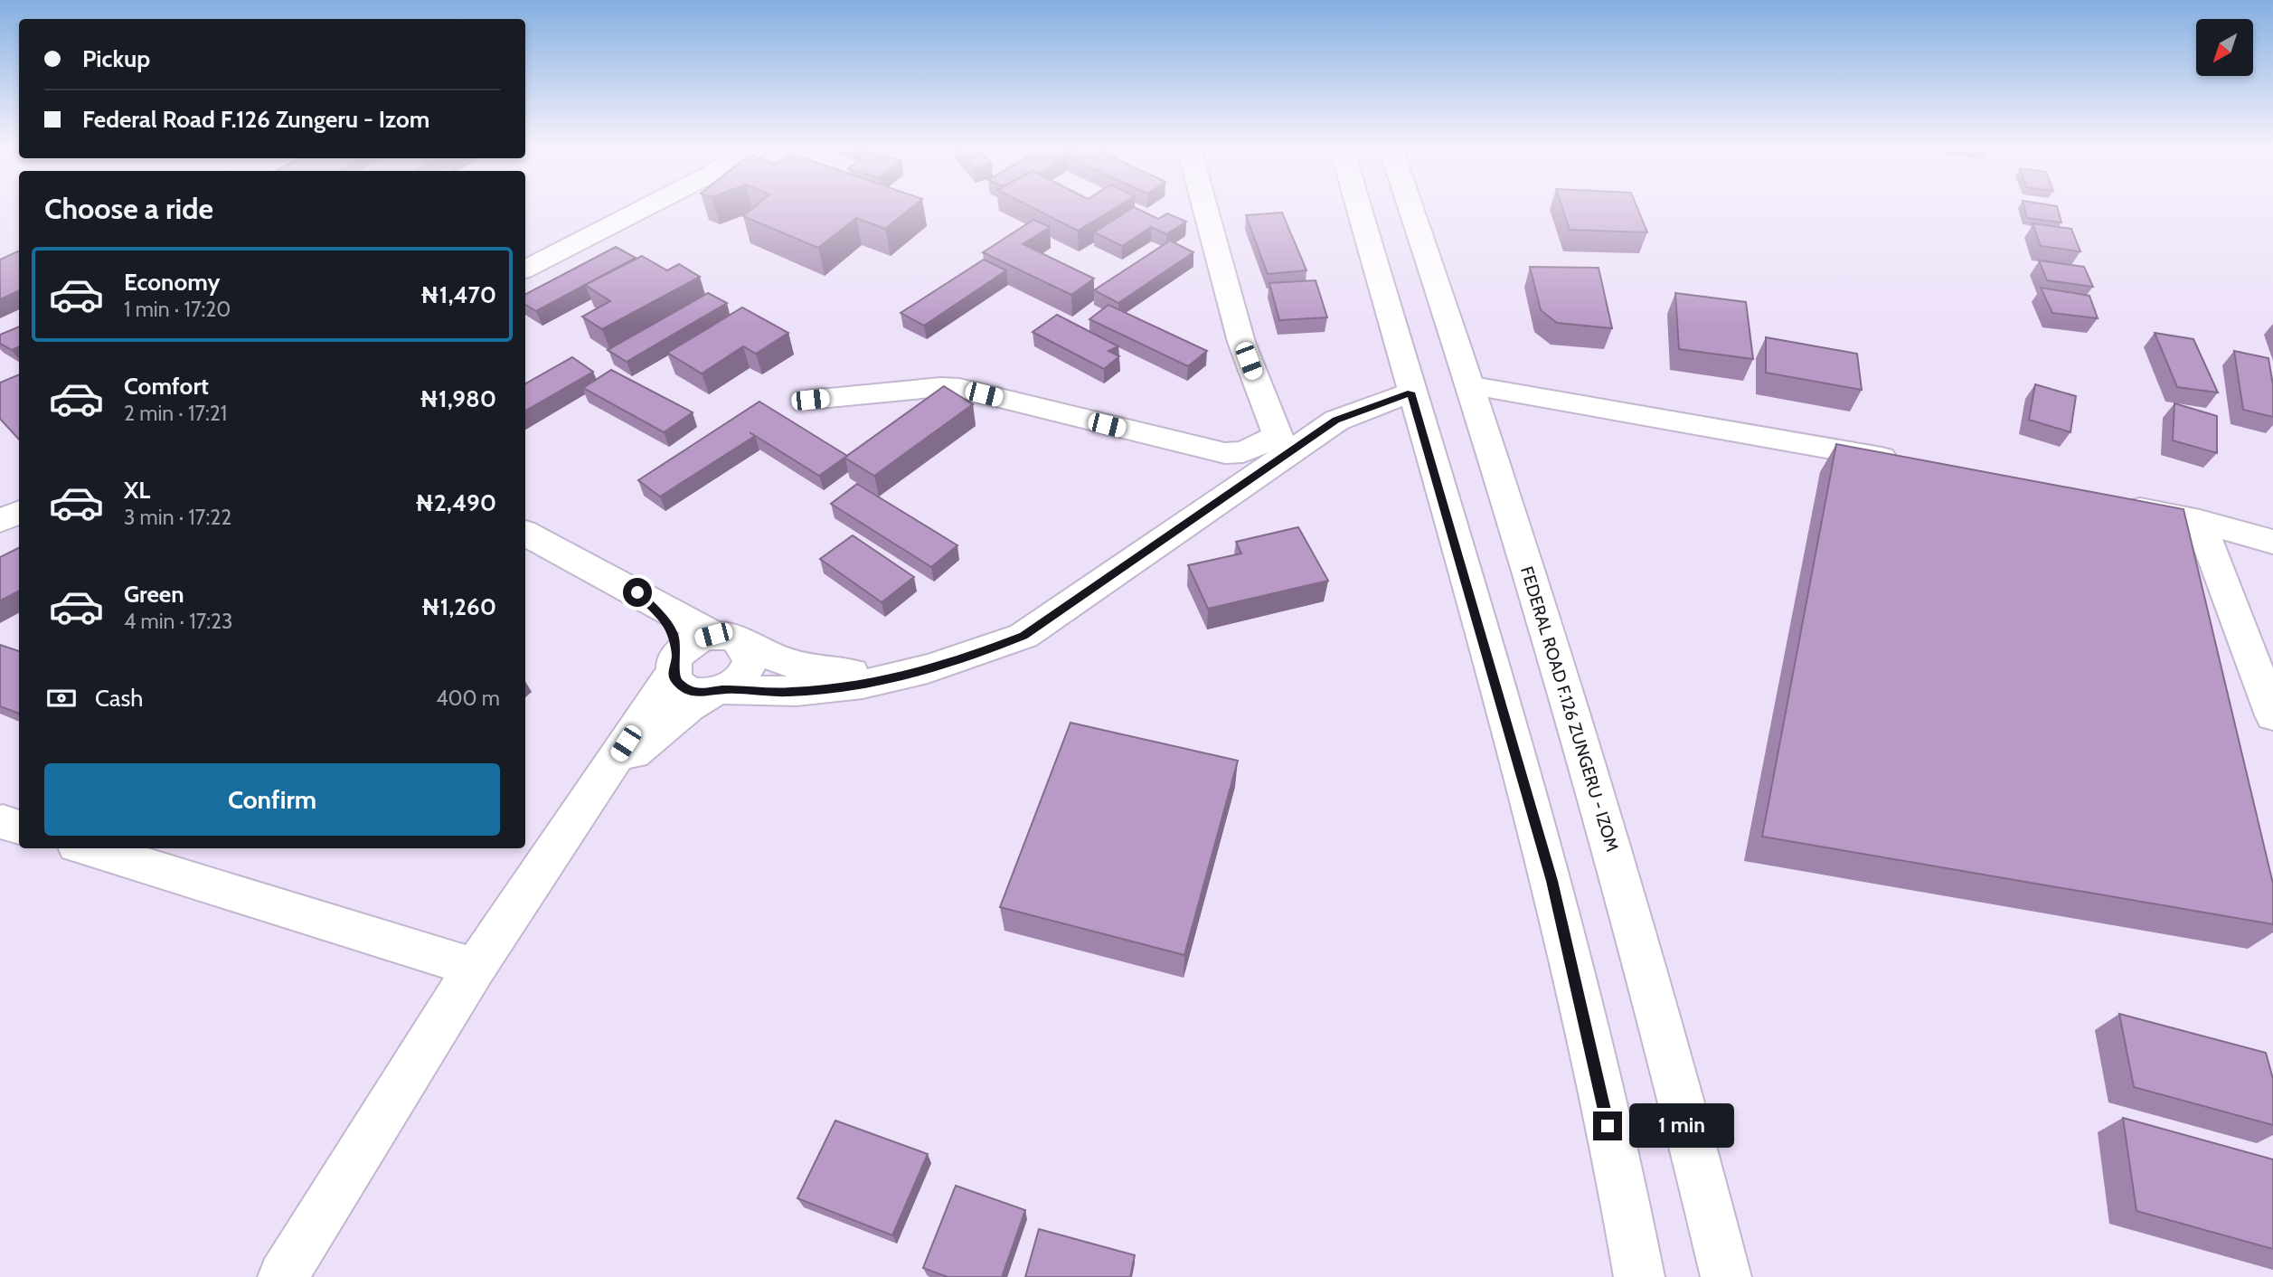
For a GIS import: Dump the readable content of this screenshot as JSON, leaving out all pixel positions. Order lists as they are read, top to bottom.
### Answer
{
  "streets": {
    "street": ["FEDERAL ROAD F.126 ZUNGERU - IZOM"]
  },
  "north": "bottom left",
  "page": {
    "banner": ["Pickup", "Federal Road F.126 Zungeru - Izom"],
    "heading": "Choose a ride",
    "list": [
      {
        "name": "Economy",
        "note": "1 min · 17:20",
        "value": "₦1,470"
      },
      {
        "name": "Comfort",
        "note": "2 min · 17:21",
        "value": "₦1,980"
      },
      {
        "name": "XL",
        "note": "3 min · 17:22",
        "value": "₦2,490"
      },
      {
        "name": "Green",
        "note": "4 min · 17:23",
        "value": "₦1,260"
      }
    ],
    "pay": ["Cash", "400 m"],
    "buttons": "Confirm",
    "bubble": "1 min"
  }
}
